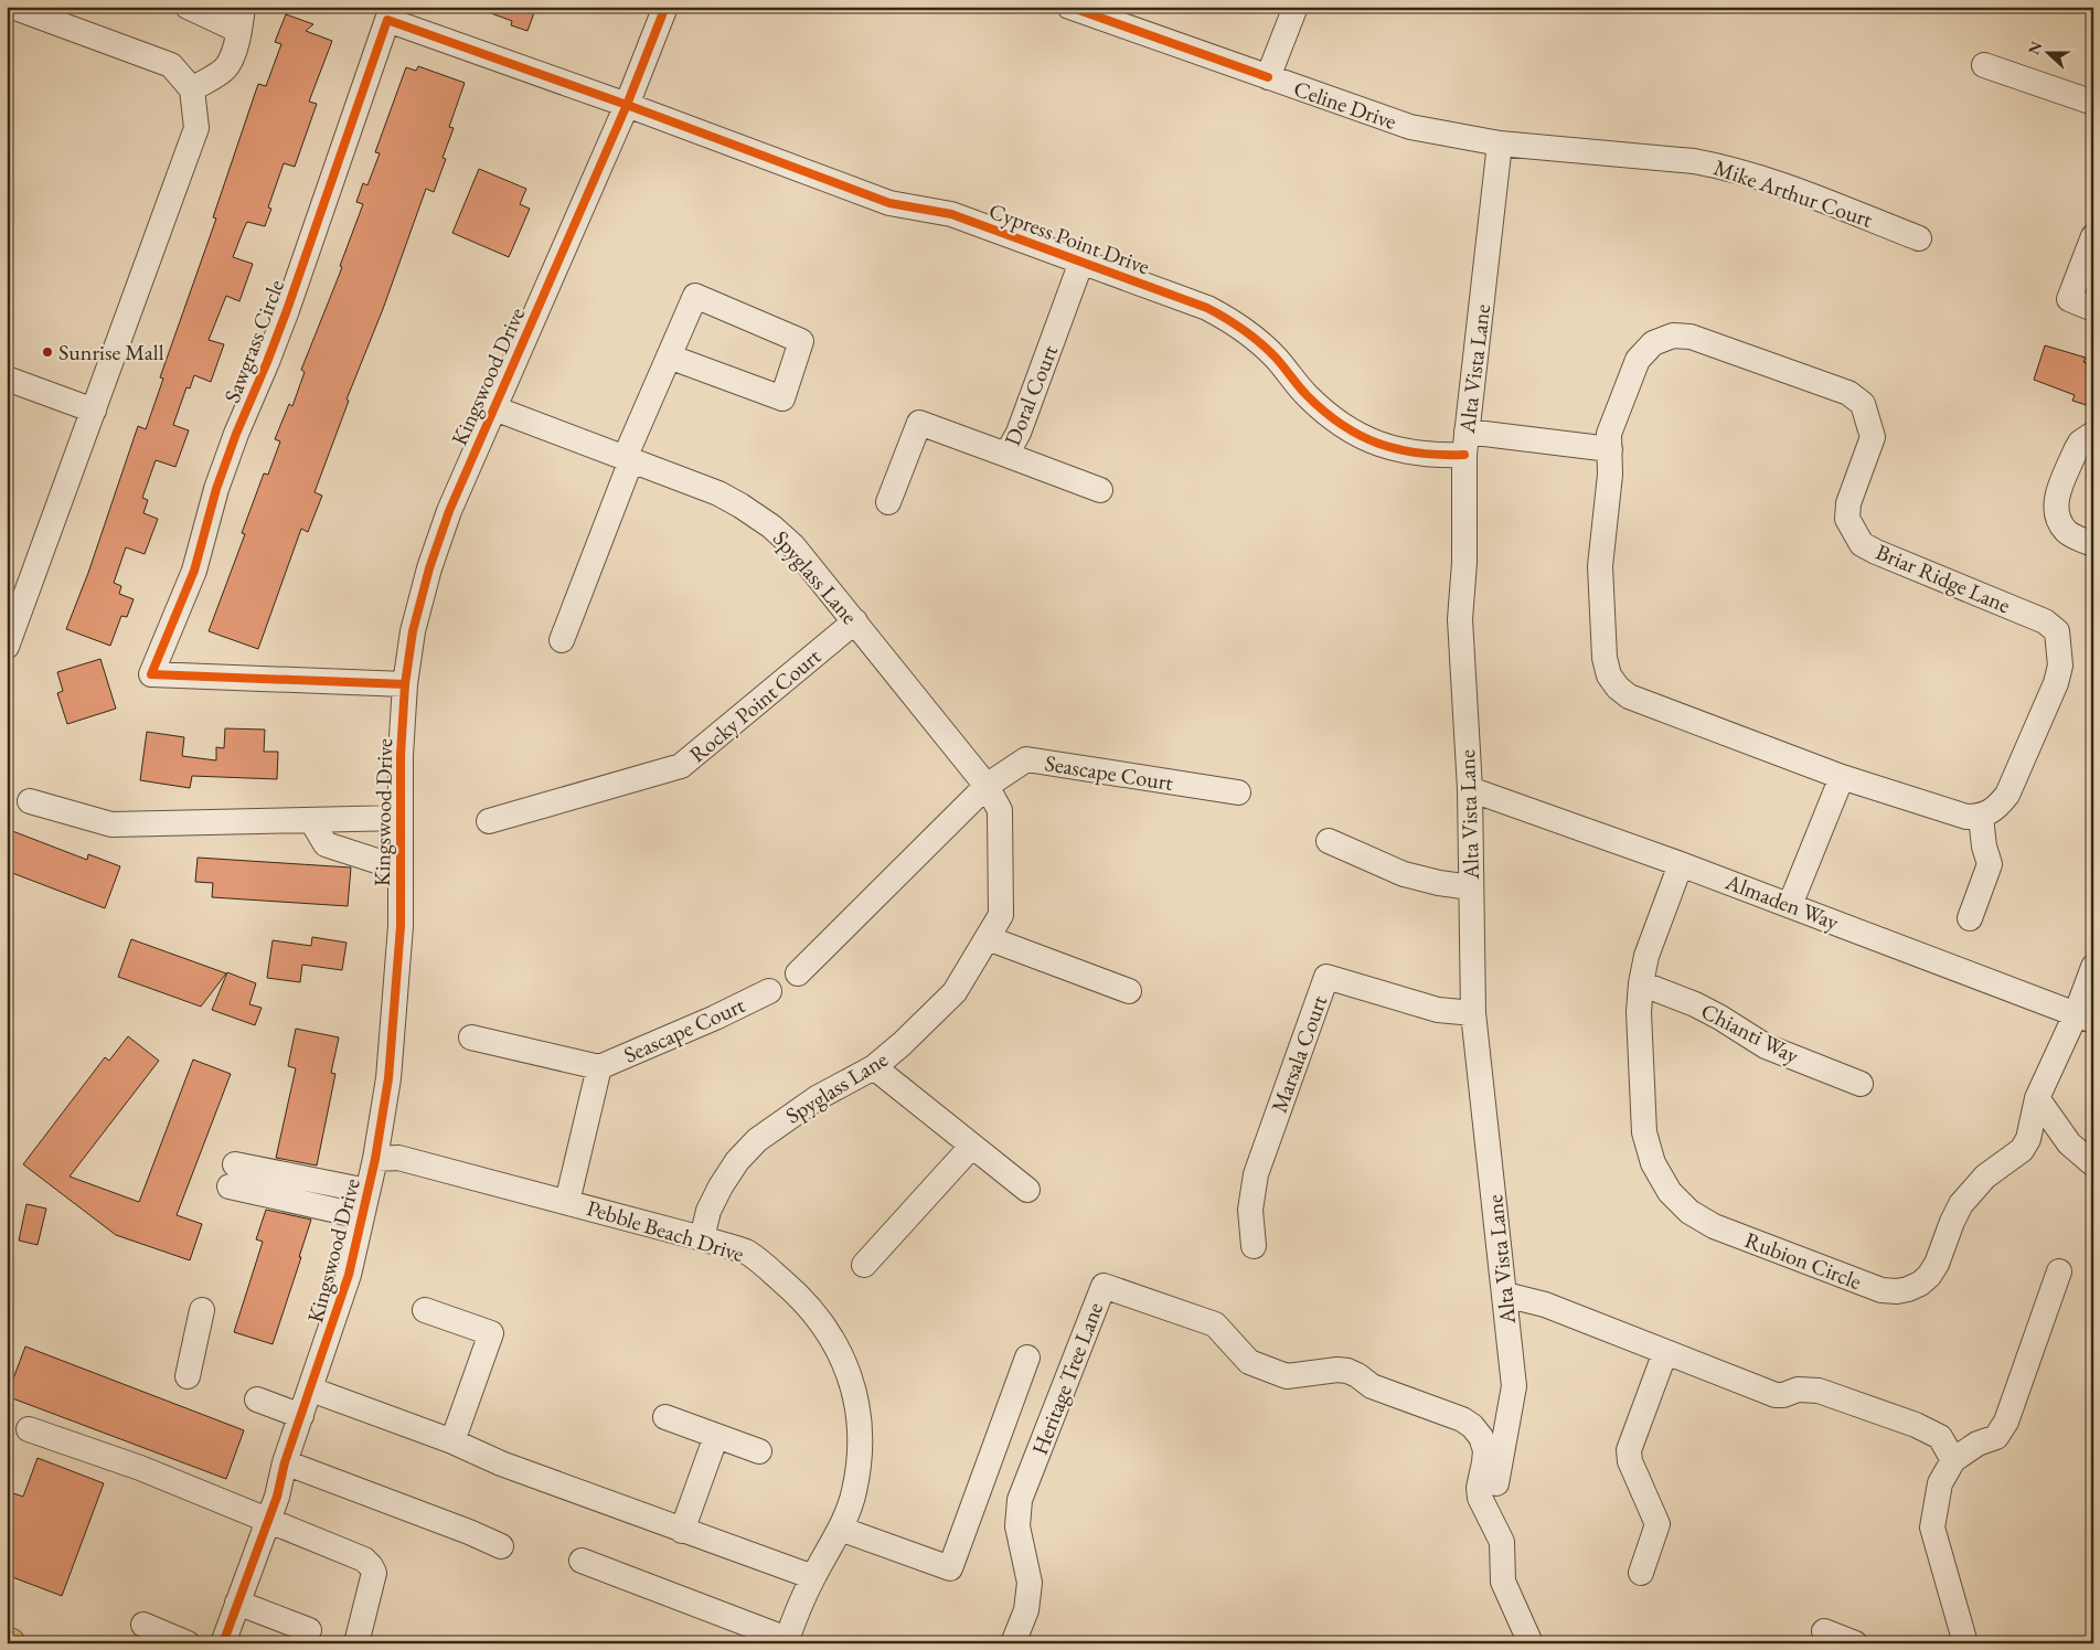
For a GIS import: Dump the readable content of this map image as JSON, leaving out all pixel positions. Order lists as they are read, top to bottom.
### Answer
{
  "streets": {
    "street": [
      "Celine Drive",
      "Mike Arthur Court",
      "Cypress Point Drive",
      "Sawgrass Circle",
      "Alta Vista Lane",
      "Kingswood Drive",
      "Doral Court",
      "Spyglass Lane",
      "Briar Ridge Lane",
      "Rocky Point Court",
      "Seascape Court",
      "Almaden Way",
      "Chianti Way",
      "Marsala Court",
      "Pebble Beach Drive",
      "Rubion Circle",
      "Heritage Tree Lane"
    ]
  },
  "crossings": [
    ["Celine Drive", "Mike Arthur Court"],
    ["Celine Drive", "Alta Vista Lane"],
    ["Mike Arthur Court", "Alta Vista Lane"],
    ["Cypress Point Drive", "Sawgrass Circle"],
    ["Cypress Point Drive", "Alta Vista Lane"],
    ["Cypress Point Drive", "Kingswood Drive"],
    ["Cypress Point Drive", "Doral Court"],
    ["Sawgrass Circle", "Kingswood Drive"],
    ["Alta Vista Lane", "Almaden Way"],
    ["Alta Vista Lane", "Marsala Court"],
    ["Kingswood Drive", "Spyglass Lane"],
    ["Kingswood Drive", "Pebble Beach Drive"],
    ["Spyglass Lane", "Rocky Point Court"],
    ["Spyglass Lane", "Seascape Court"],
    ["Spyglass Lane", "Pebble Beach Drive"],
    ["Seascape Court", "Pebble Beach Drive"],
    ["Almaden Way", "Rubion Circle"],
    ["Chianti Way", "Rubion Circle"]
  ],
  "places": ["Sunrise Mall"],
  "north": "left"
}
